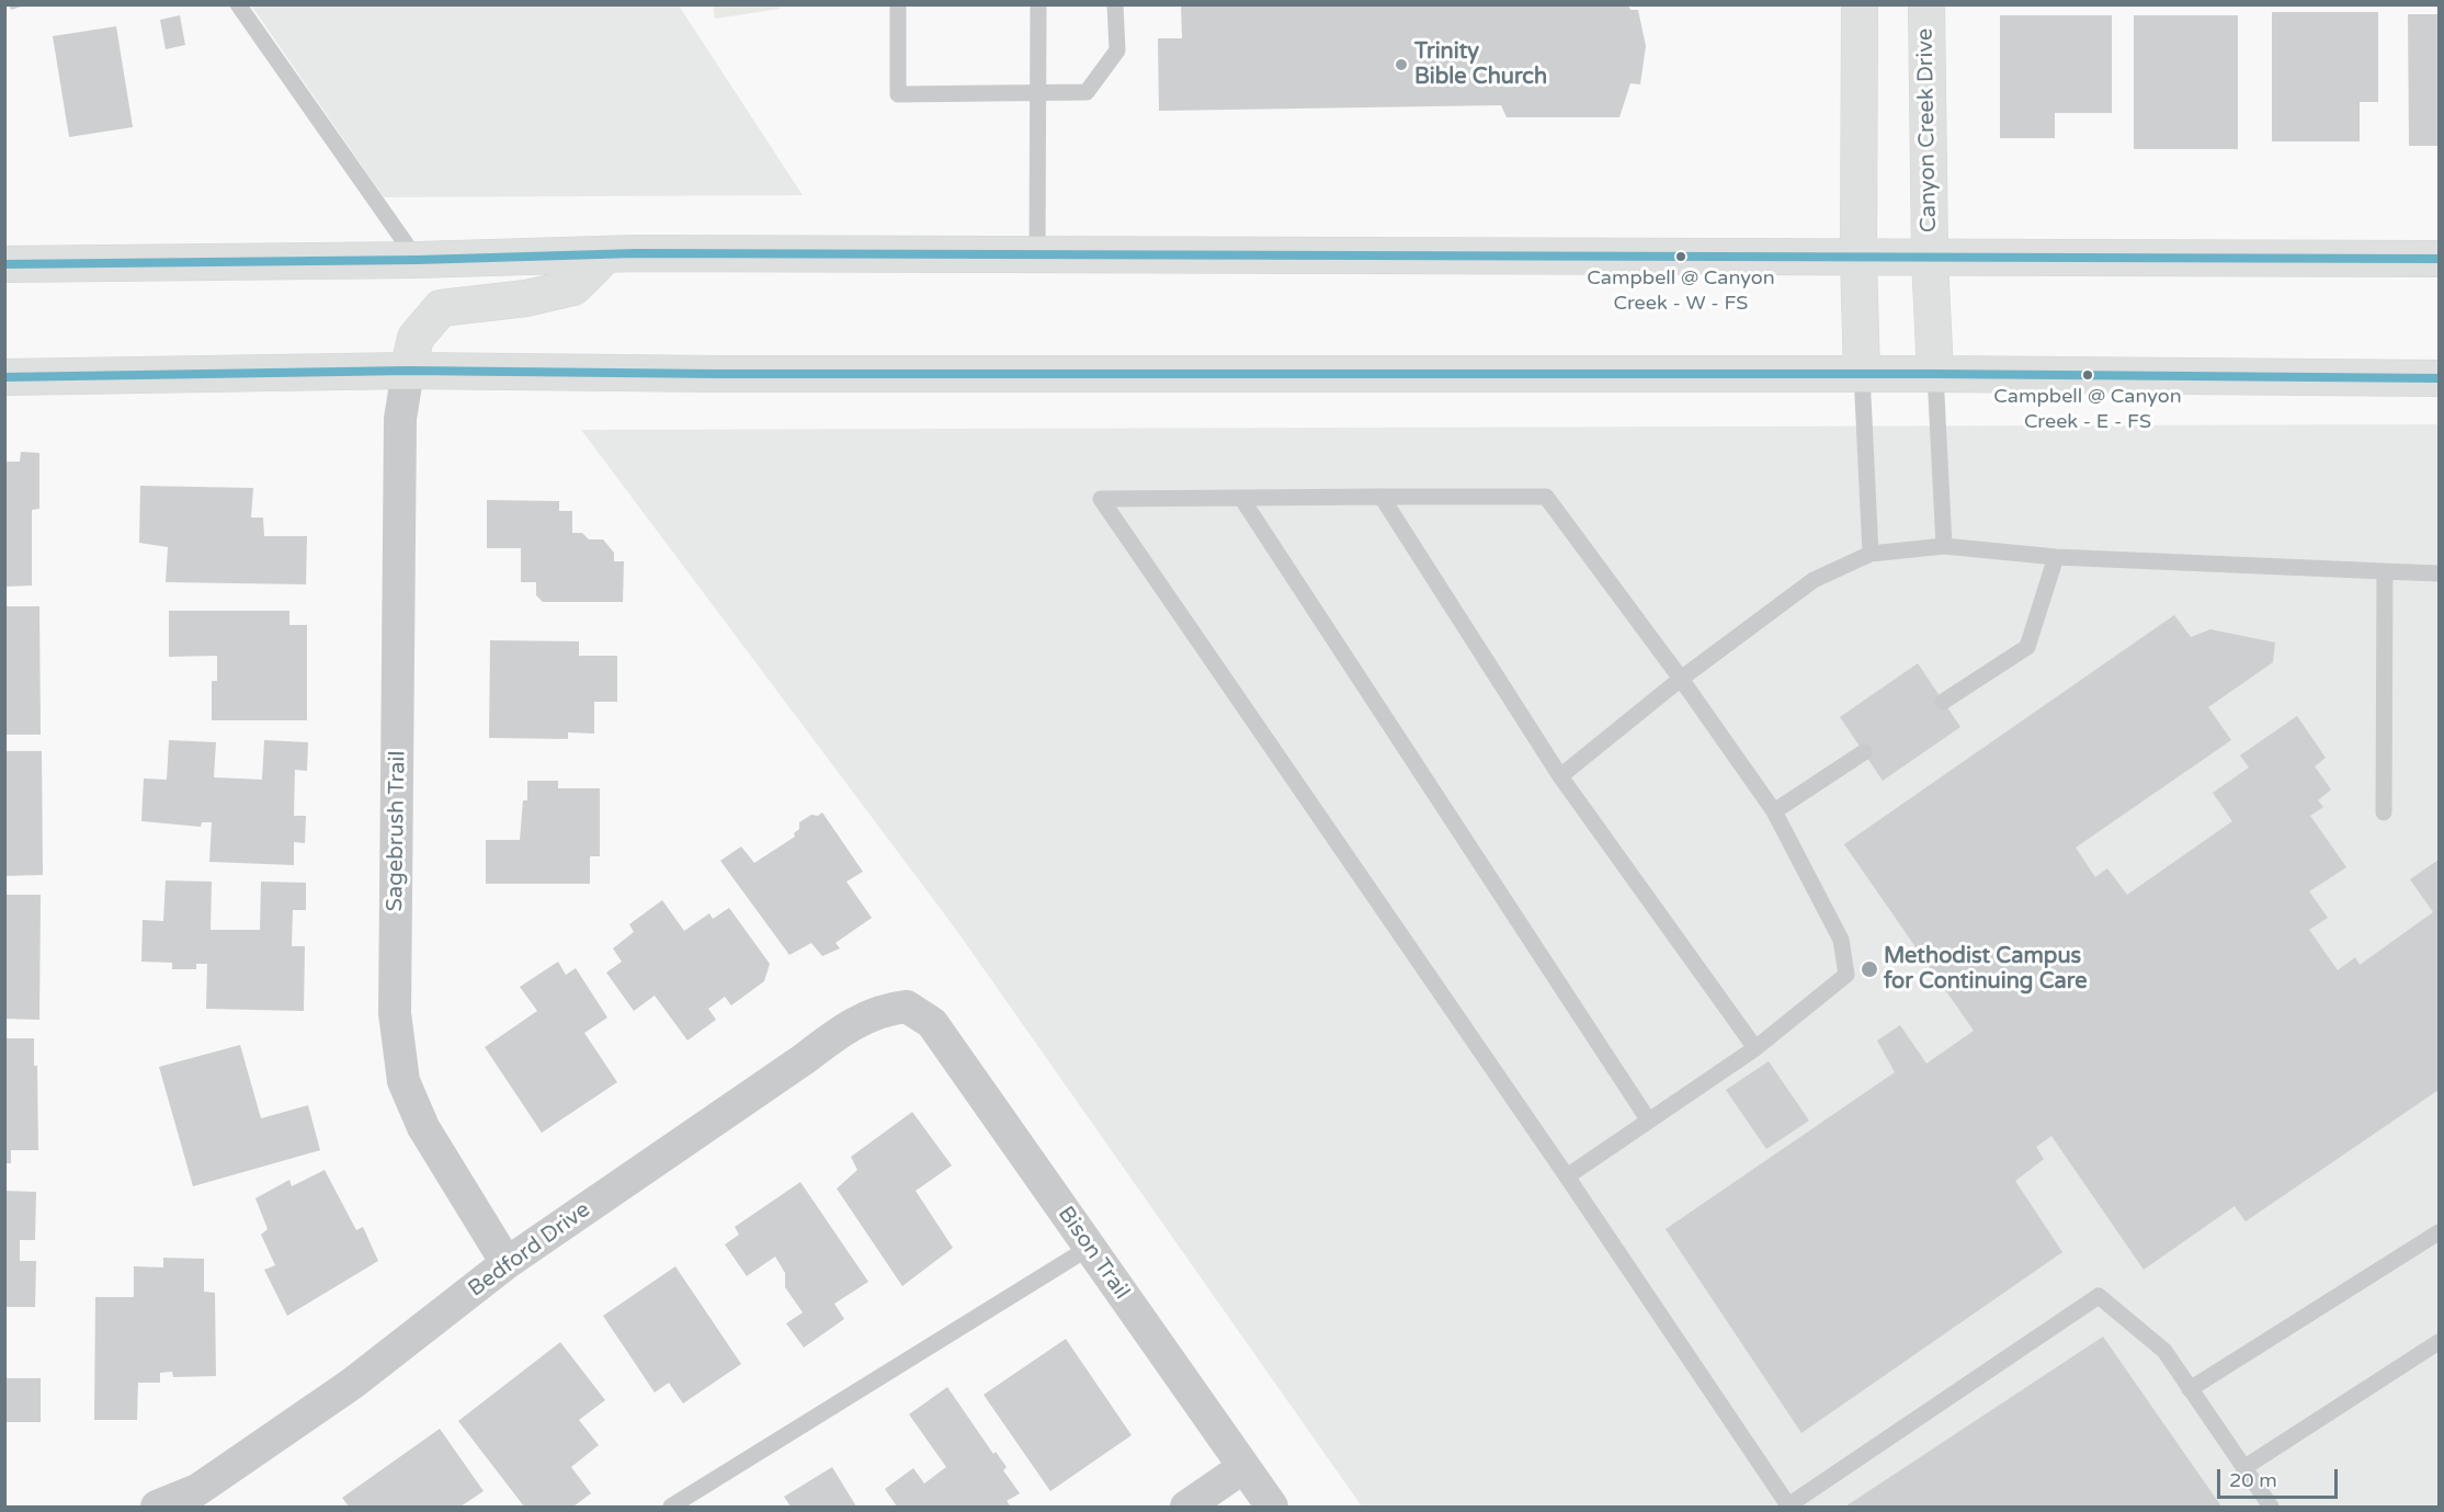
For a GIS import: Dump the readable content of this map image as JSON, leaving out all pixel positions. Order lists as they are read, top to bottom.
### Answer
{
  "streets": {
    "main road": ["Canyon Creek Drive"],
    "street": ["Sagebrush Trail", "Bedford Drive", "Bison Trail"]
  },
  "crossings": [
    ["Sagebrush Trail", "Bedford Drive"],
    ["Bedford Drive", "Bison Trail"]
  ],
  "places": [
    "Trinity Bible Church",
    "Campbell @ Canyon Creek - W - FS",
    "Campbell @ Canyon Creek - E - FS",
    "Methodist Campus for Continuing Care"
  ],
  "scale_bar": "20 m"
}
